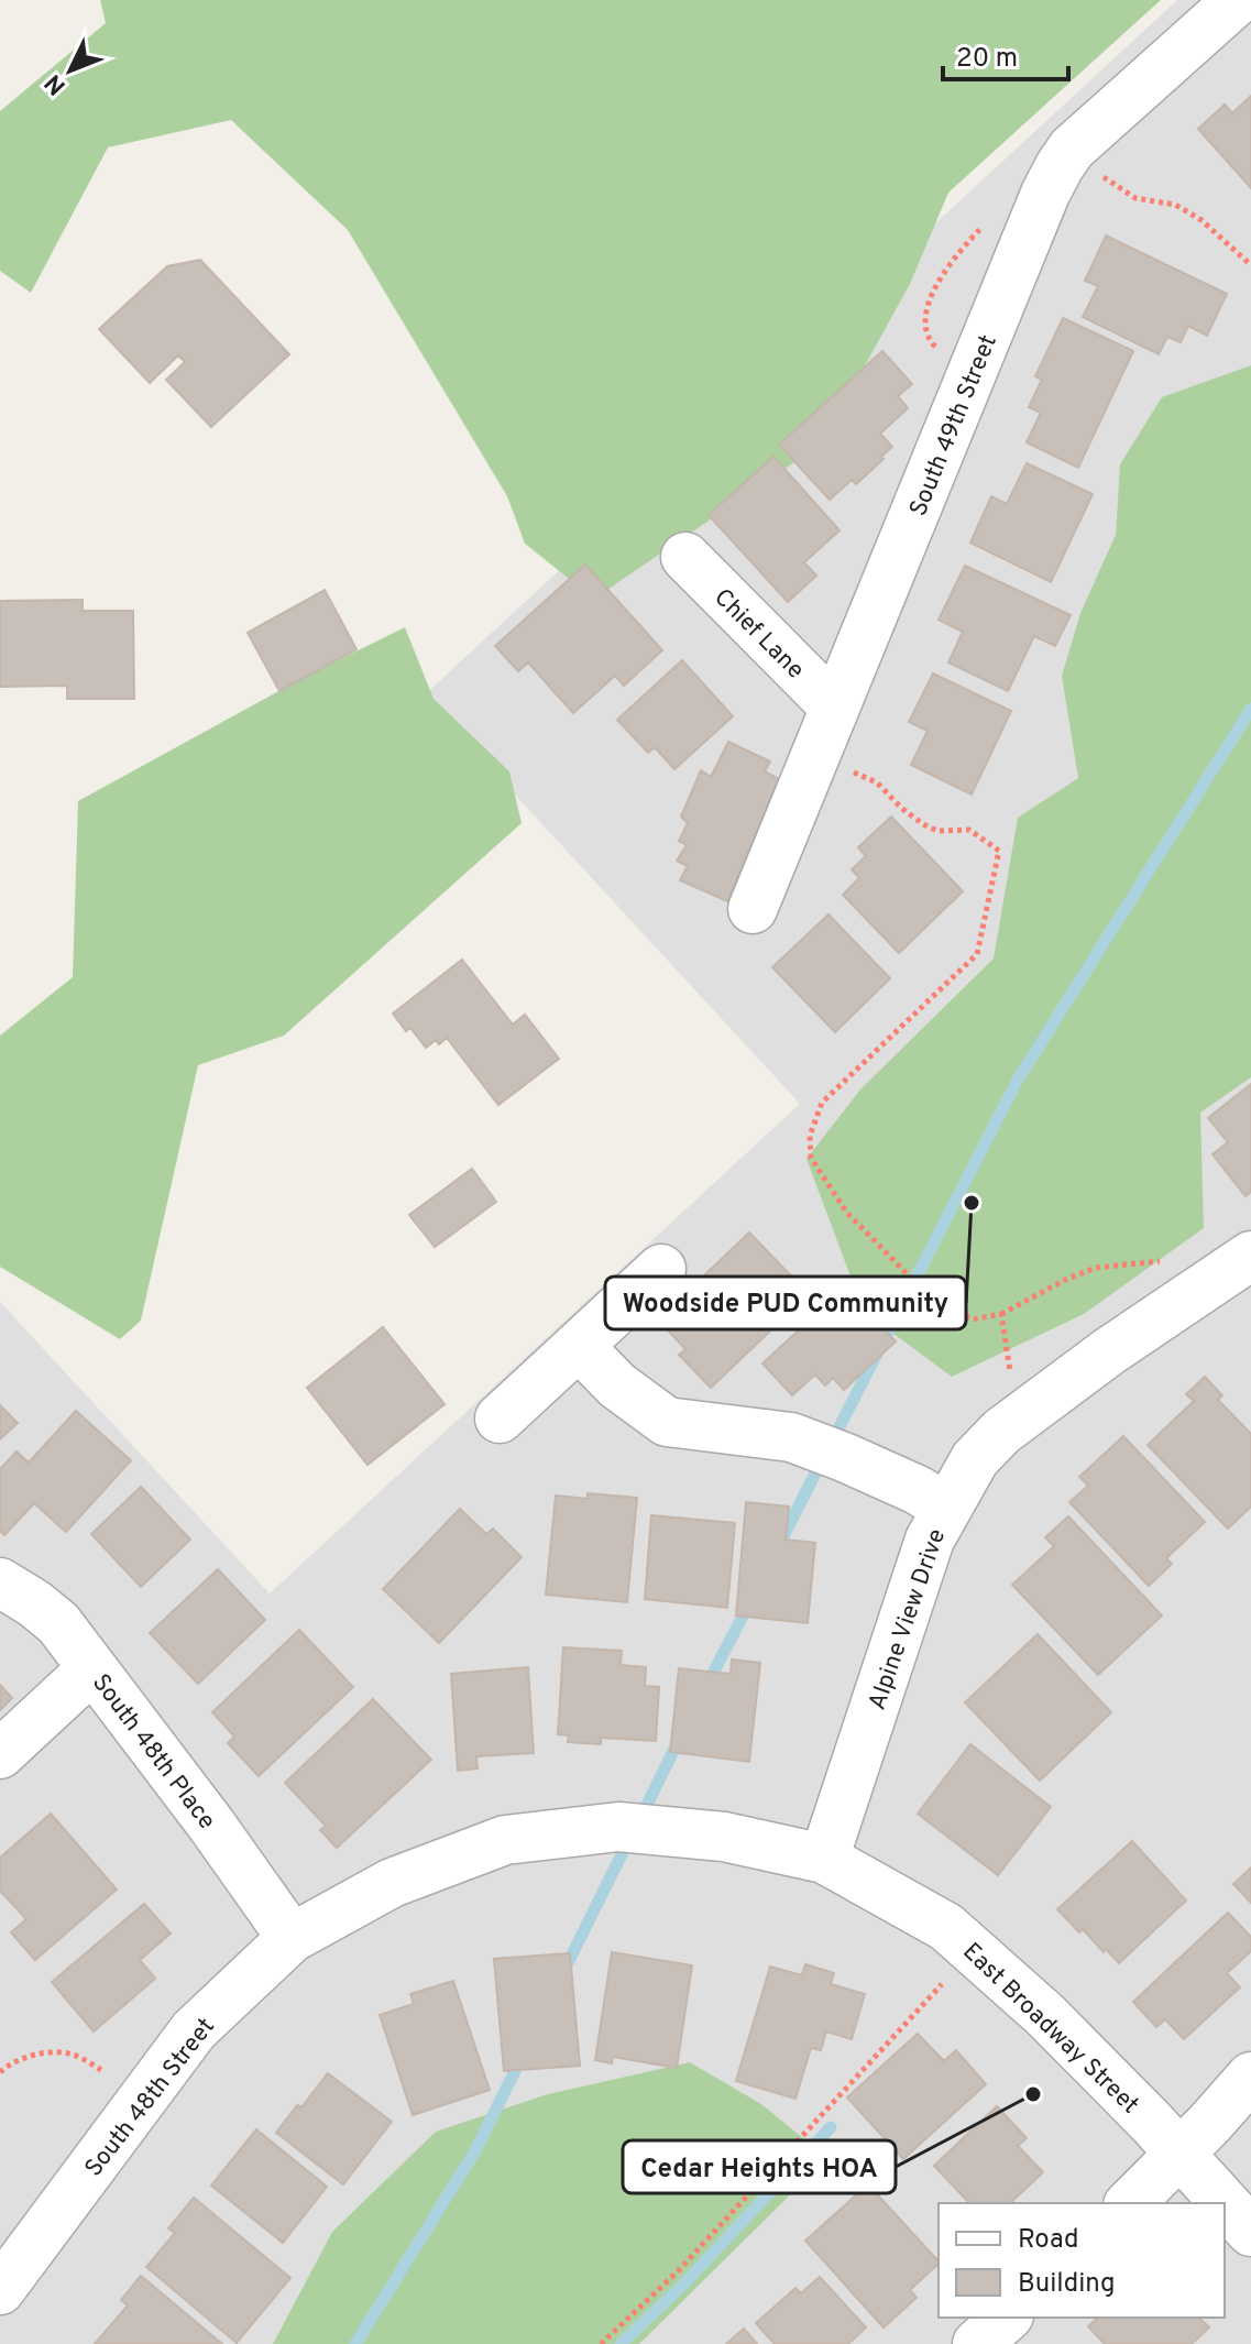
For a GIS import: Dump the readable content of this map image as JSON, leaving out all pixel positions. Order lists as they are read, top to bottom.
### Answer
{
  "streets": {
    "street": [
      "South 49th Street",
      "Chief Lane",
      "Alpine View Drive",
      "South 48th Place",
      "East Broadway Street",
      "South 48th Street"
    ]
  },
  "crossings": [
    ["South 49th Street", "Chief Lane"],
    ["Alpine View Drive", "East Broadway Street"],
    ["Alpine View Drive", "South 48th Street"],
    ["South 48th Place", "South 48th Street"],
    ["East Broadway Street", "South 48th Street"]
  ],
  "places": ["Woodside PUD Community", "Cedar Heights HOA"],
  "legend": ["Road", "Building"],
  "scale_bar": "20 m",
  "north": "bottom left"
}
